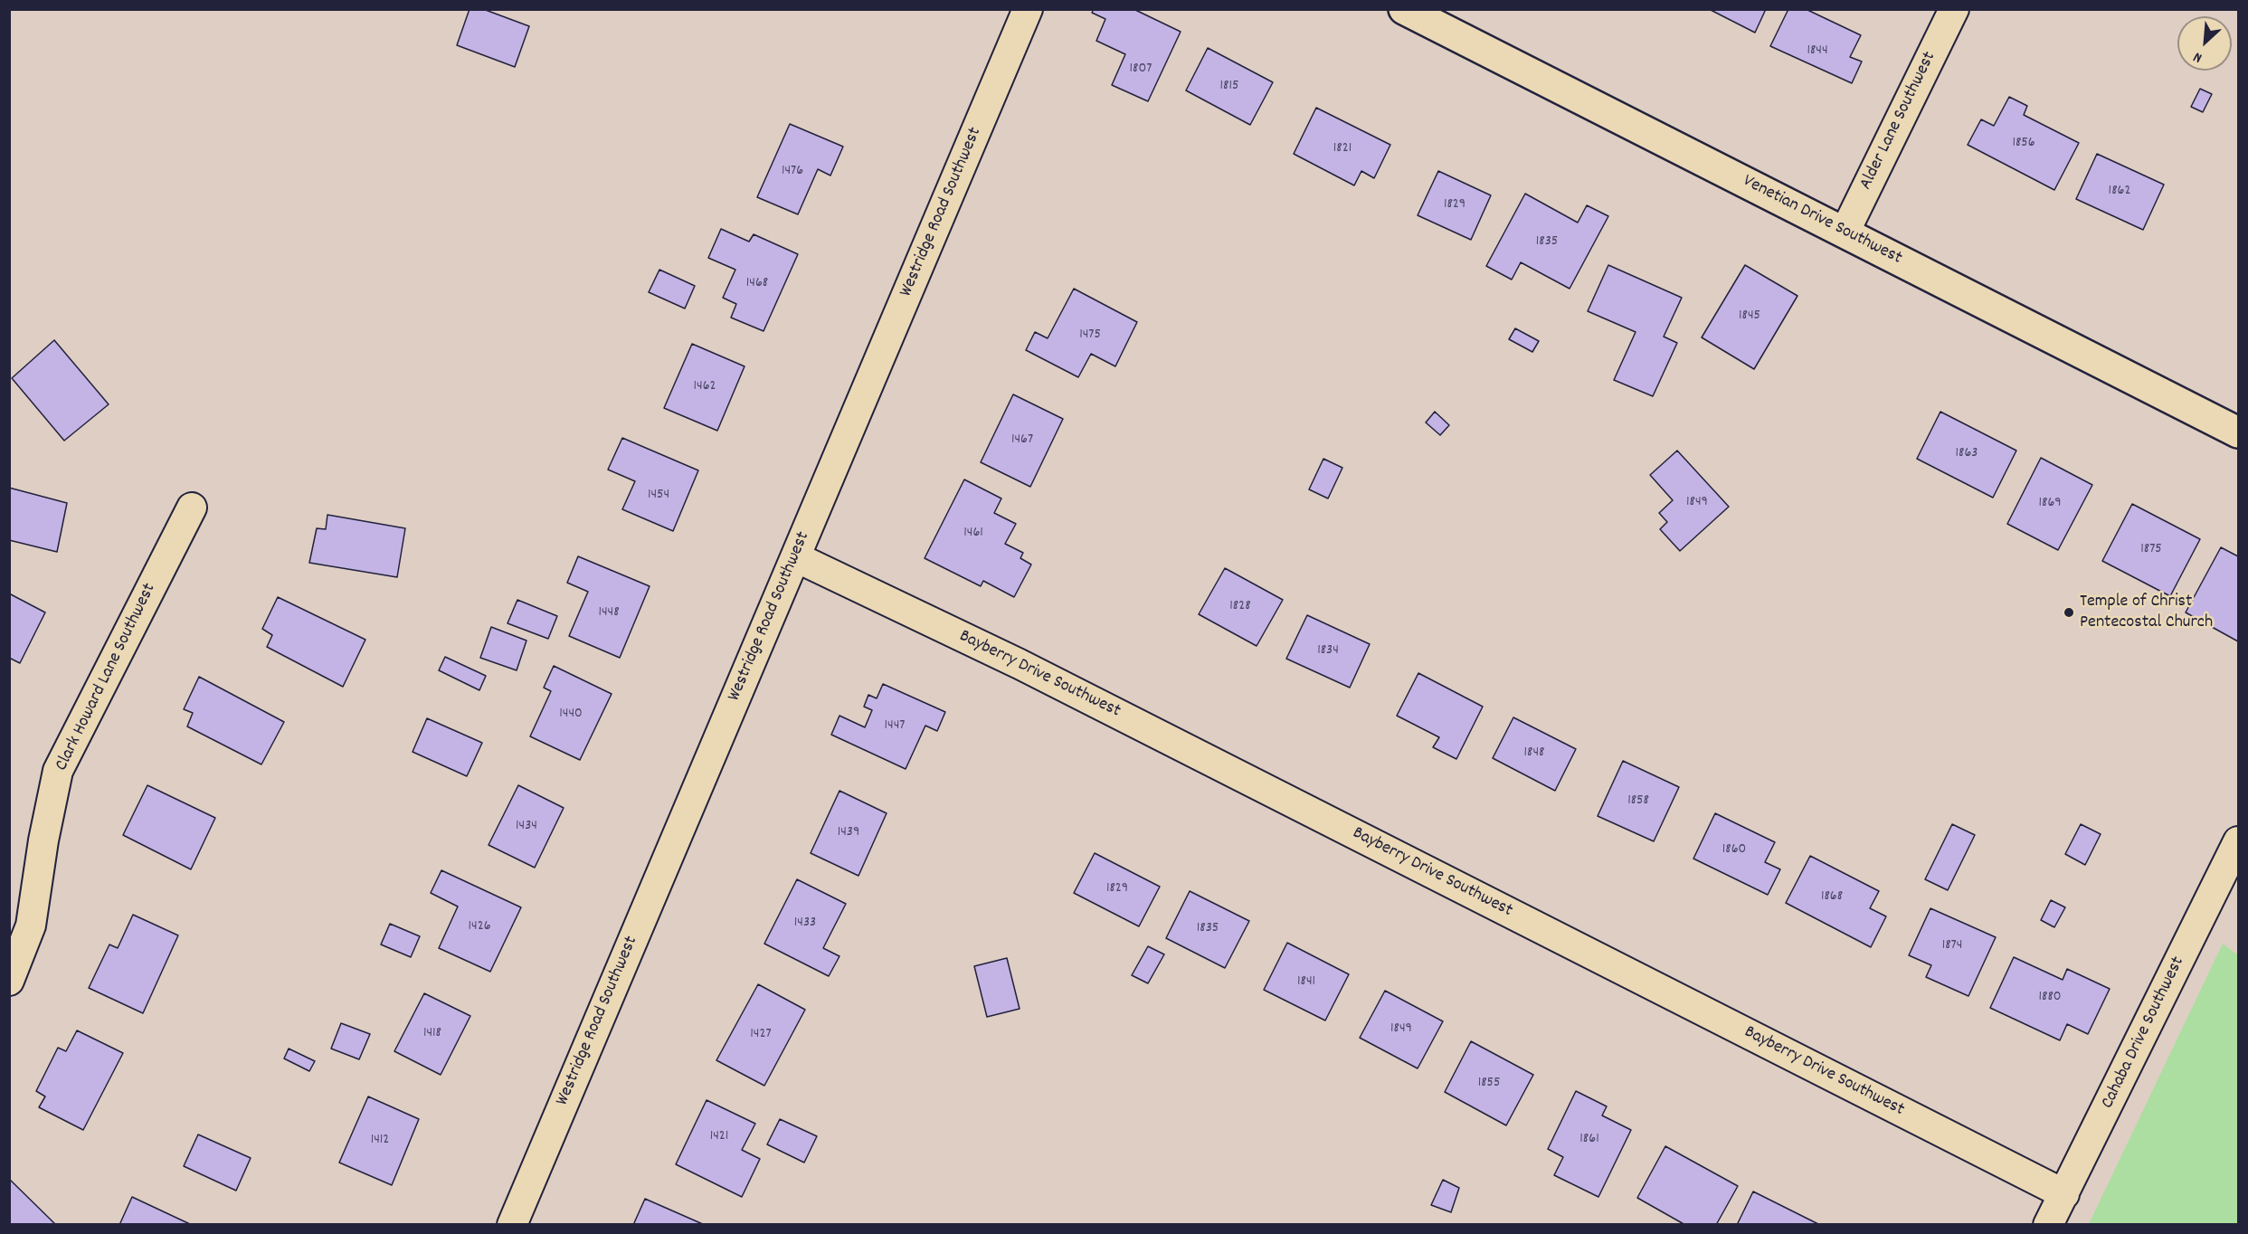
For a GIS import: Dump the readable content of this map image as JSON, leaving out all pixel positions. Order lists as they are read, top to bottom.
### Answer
{
  "streets": {
    "street": [
      "Alder Lane Southwest",
      "Westridge Road Southwest",
      "Venetian Drive Southwest",
      "Bayberry Drive Southwest",
      "Clark Howard Lane Southwest",
      "Cahaba Drive Southwest"
    ]
  },
  "crossings": [
    ["Alder Lane Southwest", "Venetian Drive Southwest"],
    ["Westridge Road Southwest", "Bayberry Drive Southwest"],
    ["Bayberry Drive Southwest", "Cahaba Drive Southwest"]
  ],
  "places": ["Temple of Christ Pentecostal Church"],
  "house_numbers": [
    "1844",
    "1807",
    "1815",
    "1856",
    "1821",
    "1476",
    "1862",
    "1829",
    "1835",
    "1468",
    "1845",
    "1475",
    "1462",
    "1467",
    "1863",
    "1454",
    "1849",
    "1869",
    "1461",
    "1875",
    "1828",
    "1448",
    "1834",
    "1440",
    "1447",
    "1848",
    "1858",
    "1434",
    "1439",
    "1860",
    "1829",
    "1868",
    "1433",
    "1426",
    "1835",
    "1874",
    "1841",
    "1880",
    "1849",
    "1418",
    "1427",
    "1855",
    "1421",
    "1861",
    "1412"
  ],
  "north": "bottom left"
}
